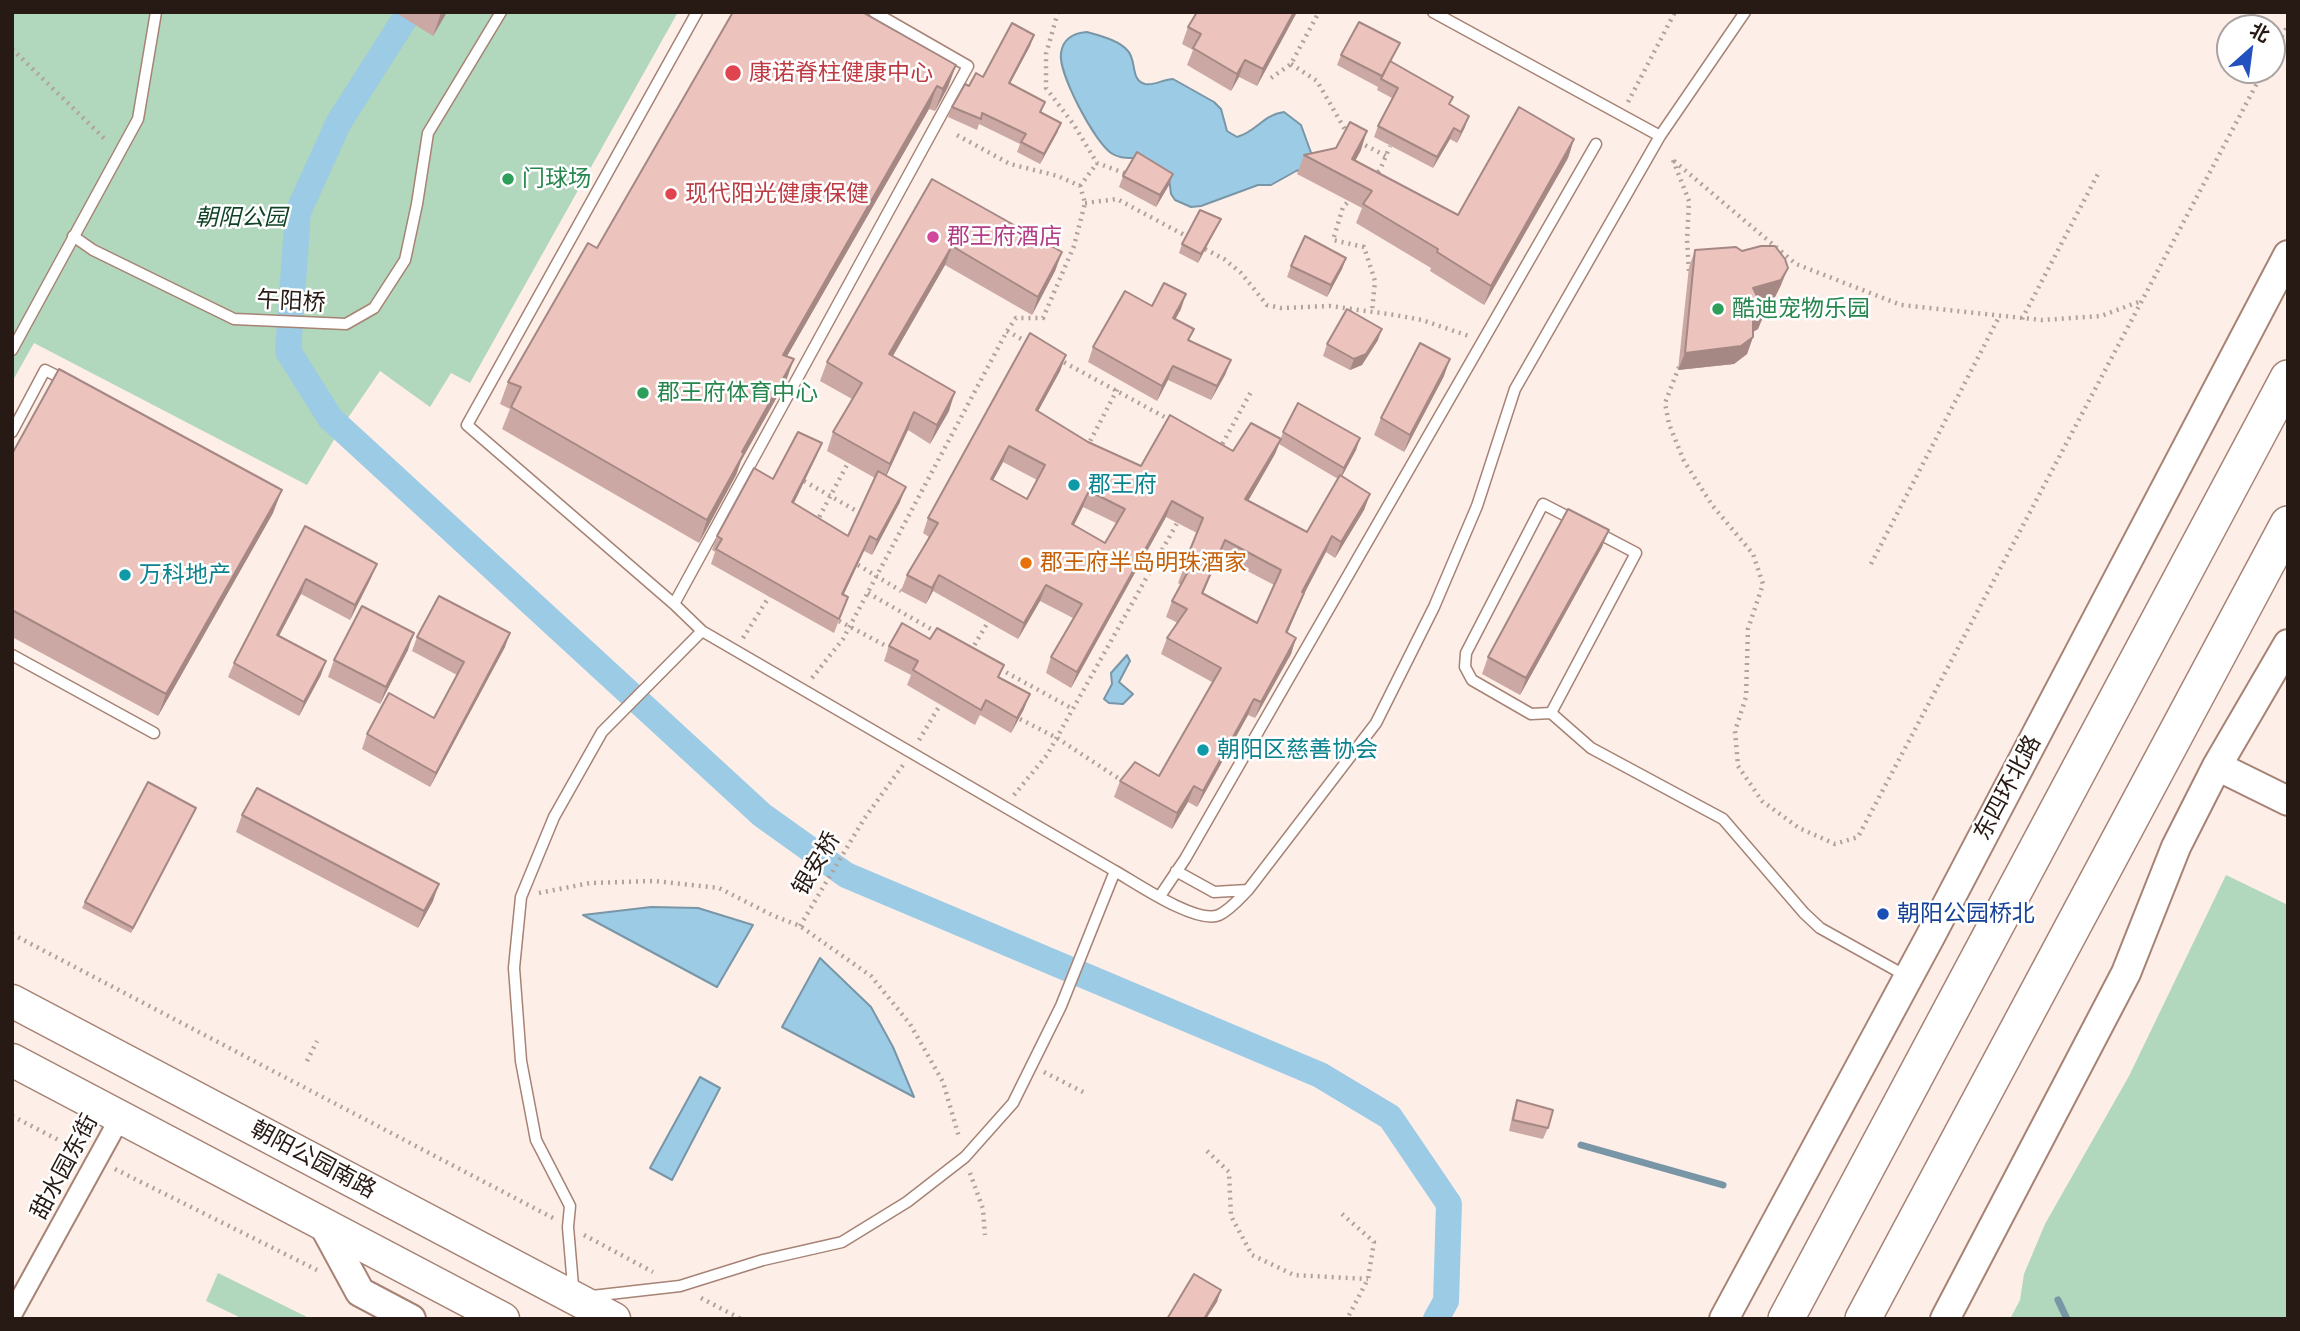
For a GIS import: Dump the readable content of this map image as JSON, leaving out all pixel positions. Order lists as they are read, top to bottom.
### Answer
{
  "streets": {
    "main road": ["朝阳公园南路"],
    "street": ["东四环北路", "甜水园东街"],
    "lane": ["午阳桥"],
    "path": ["银安桥"]
  },
  "parks": ["朝阳公园"],
  "places": [
    "康诺脊柱健康中心",
    "门球场",
    "现代阳光健康保健",
    "郡王府酒店",
    "酷迪宠物乐园",
    "郡王府体育中心",
    "郡王府",
    "郡王府半岛明珠酒家",
    "万科地产",
    "朝阳区慈善协会",
    "朝阳公园桥北"
  ],
  "north": "top right"
}
